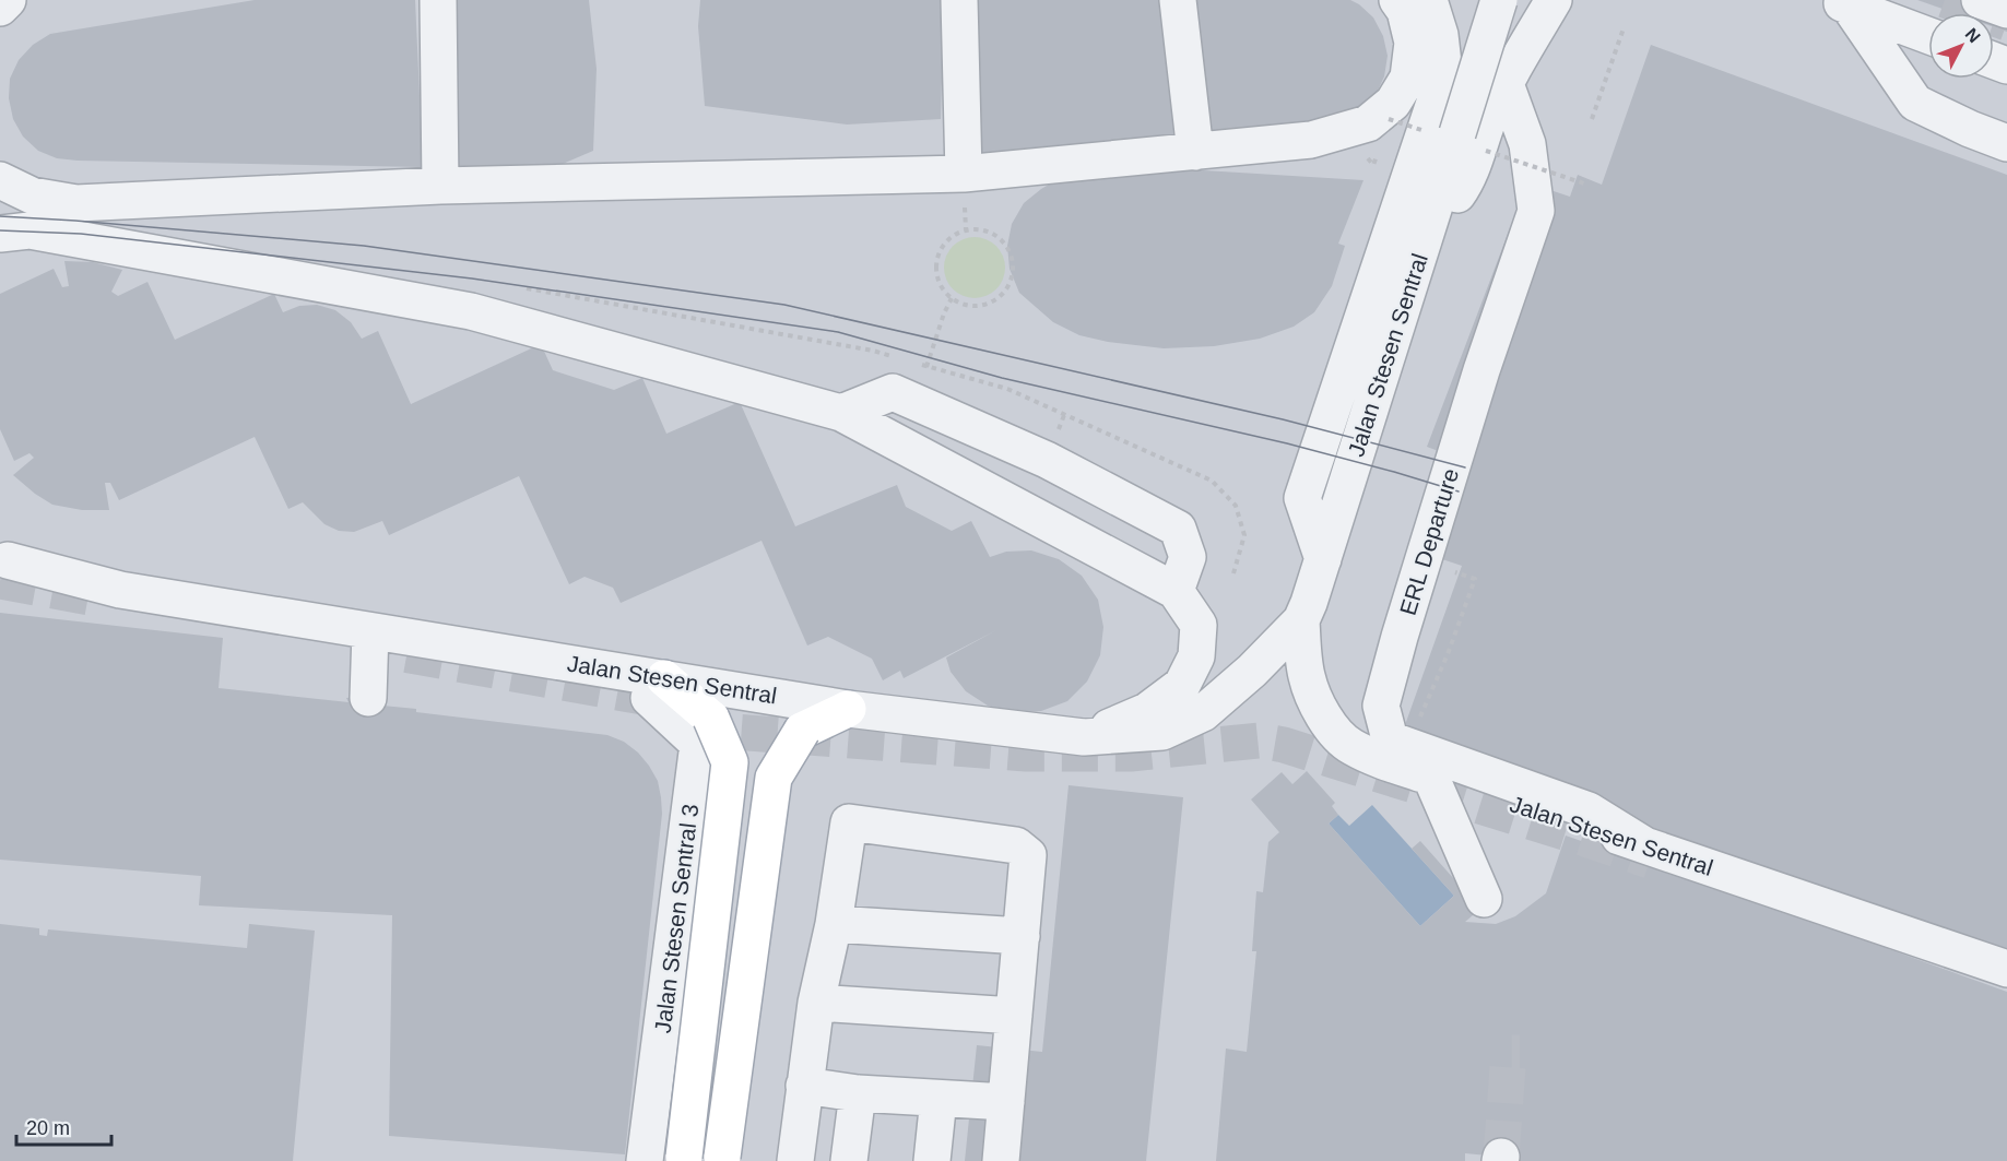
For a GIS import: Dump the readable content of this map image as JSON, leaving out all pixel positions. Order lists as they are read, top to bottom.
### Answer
{
  "streets": {
    "street": ["Jalan Stesen Sentral", "ERL Departure", "Jalan Stesen Sentral 3"]
  },
  "crossings": [
    ["Jalan Stesen Sentral", "ERL Departure"],
    ["Jalan Stesen Sentral", "Jalan Stesen Sentral 3"]
  ],
  "scale_bar": "20 m",
  "north": "top right"
}
